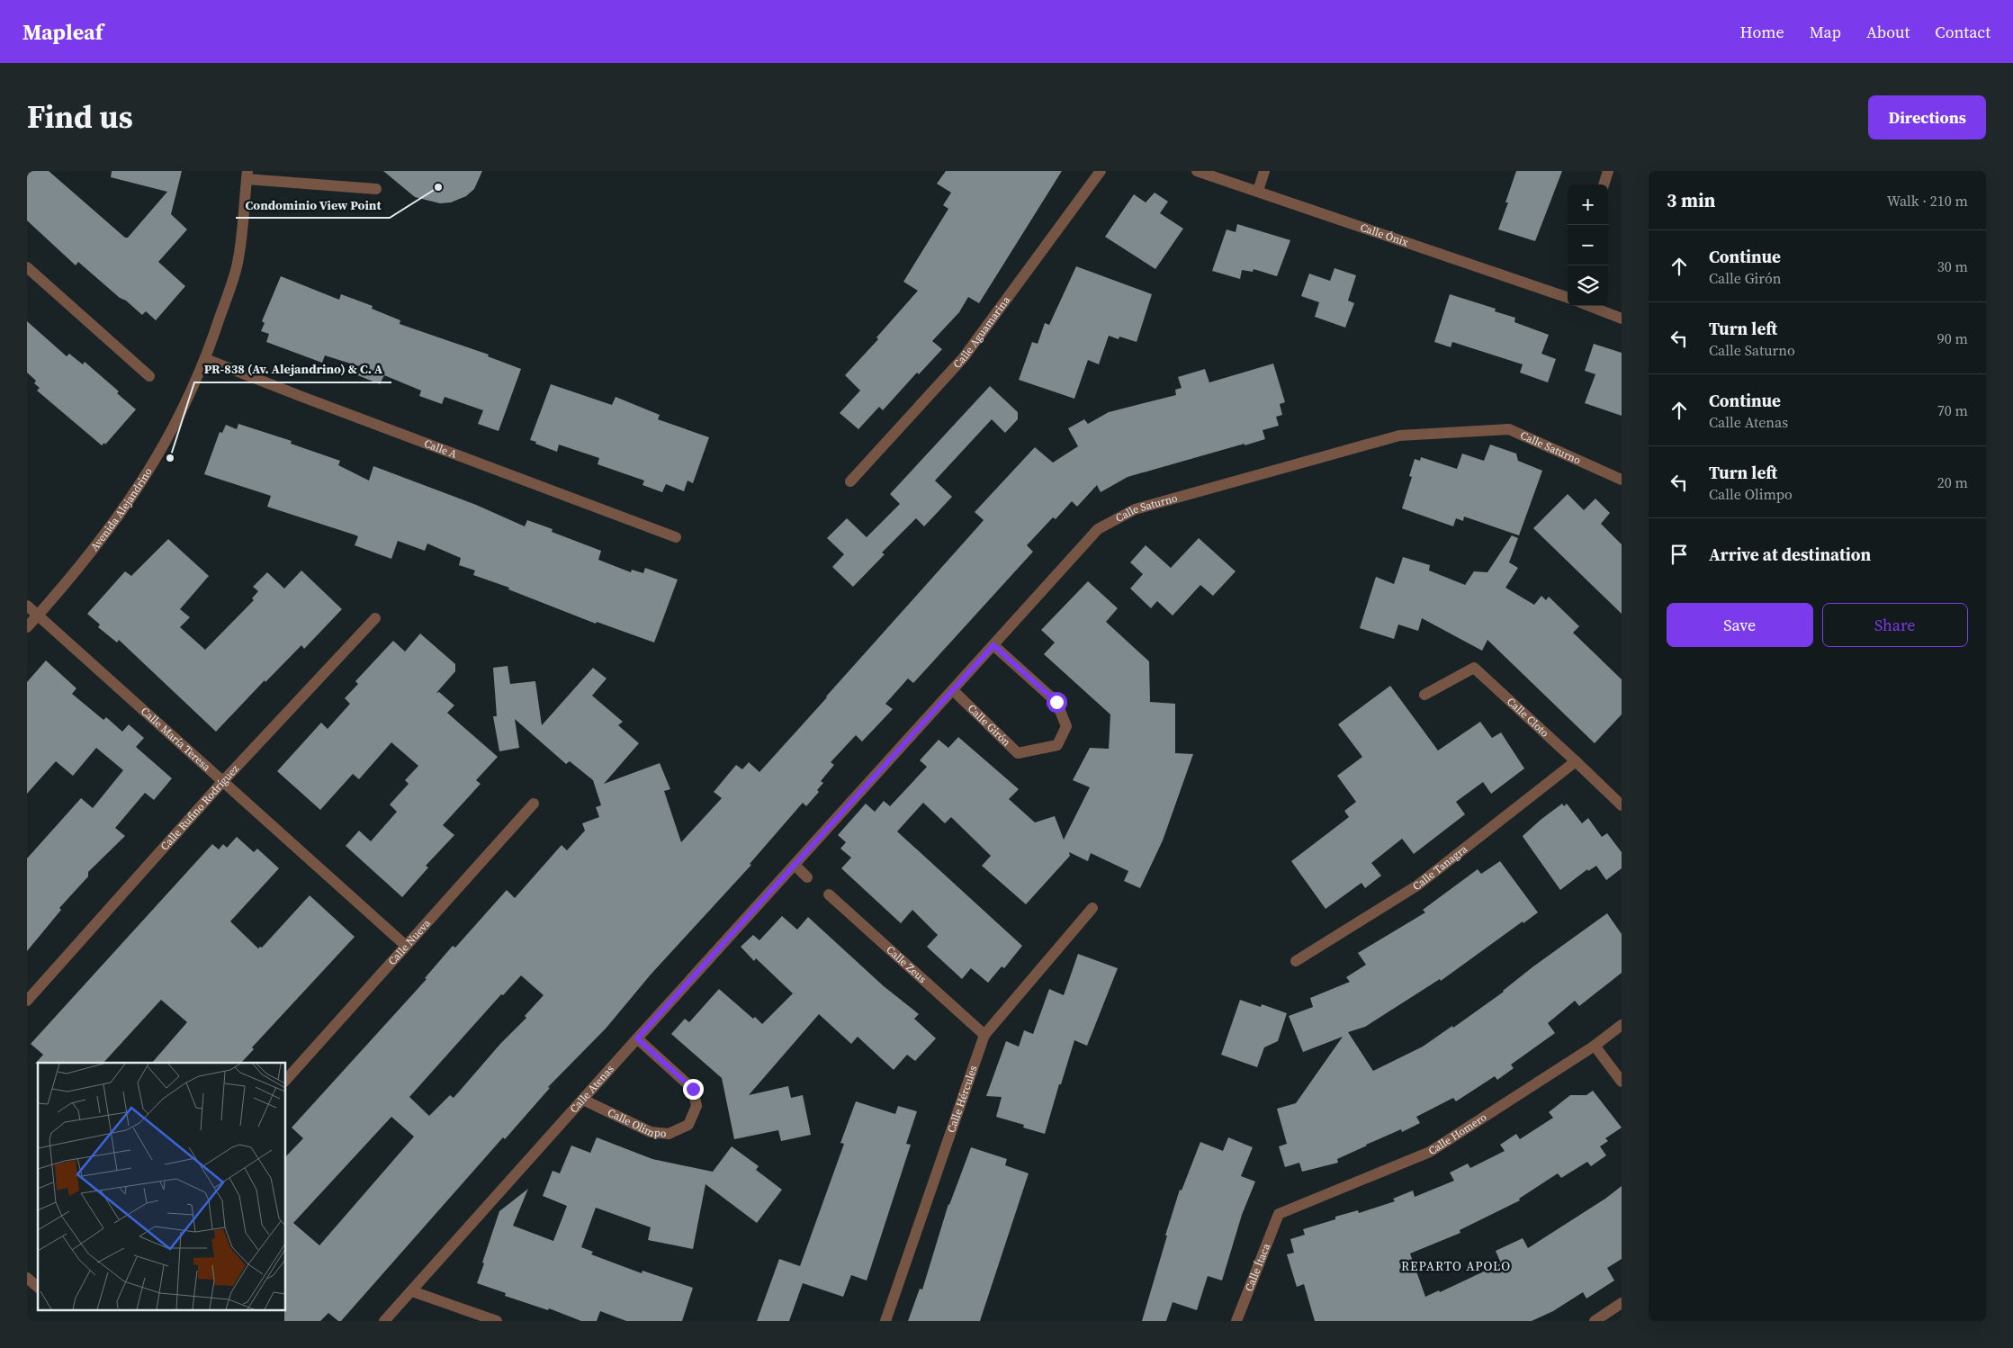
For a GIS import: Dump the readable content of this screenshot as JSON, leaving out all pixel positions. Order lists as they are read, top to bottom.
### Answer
{
  "streets": {
    "street": [
      "Calle Ónix",
      "Calle Aguamarina",
      "Calle Saturno",
      "Calle A",
      "Avenida Alejandrino",
      "Calle Cloto",
      "Calle Girón",
      "Calle María Teresa",
      "Calle Rufino Rodríguez",
      "Calle Tanagra",
      "Calle Nueva",
      "Calle Zeus",
      "Calle Atenas",
      "Calle Hércules",
      "Calle Olimpo",
      "Calle Homero",
      "Calle Ítaca"
    ]
  },
  "crossings": [
    ["Calle Saturno", "Calle Girón"],
    ["Calle Saturno", "Calle Atenas"],
    ["Calle A", "Avenida Alejandrino"],
    ["Avenida Alejandrino", "Calle María Teresa"],
    ["Calle Cloto", "Calle Tanagra"],
    ["Calle María Teresa", "Calle Rufino Rodríguez"],
    ["Calle María Teresa", "Calle Nueva"],
    ["Calle Zeus", "Calle Hércules"],
    ["Calle Atenas", "Calle Olimpo"],
    ["Calle Homero", "Calle Ítaca"]
  ],
  "districts": ["REPARTO APOLO"],
  "places": ["Condominio View Point", "PR-838 (Av. Alejandrino) & C. A"],
  "page": {
    "header": "Mapleaf",
    "nav": [
      "Home",
      "Map",
      "About",
      "Contact"
    ],
    "title": "Find us",
    "buttons": [
      "Directions",
      ["Save", "Share"]
    ],
    "heading": ["3 min", "Walk · 210 m"],
    "map_buttons": ["+", "−"],
    "list": [
      ["Continue", "Calle Girón", "30 m"],
      ["Turn left", "Calle Saturno", "90 m"],
      ["Continue", "Calle Atenas", "70 m"],
      ["Turn left", "Calle Olimpo", "20 m"],
      "Arrive at destination"
    ]
  }
}
